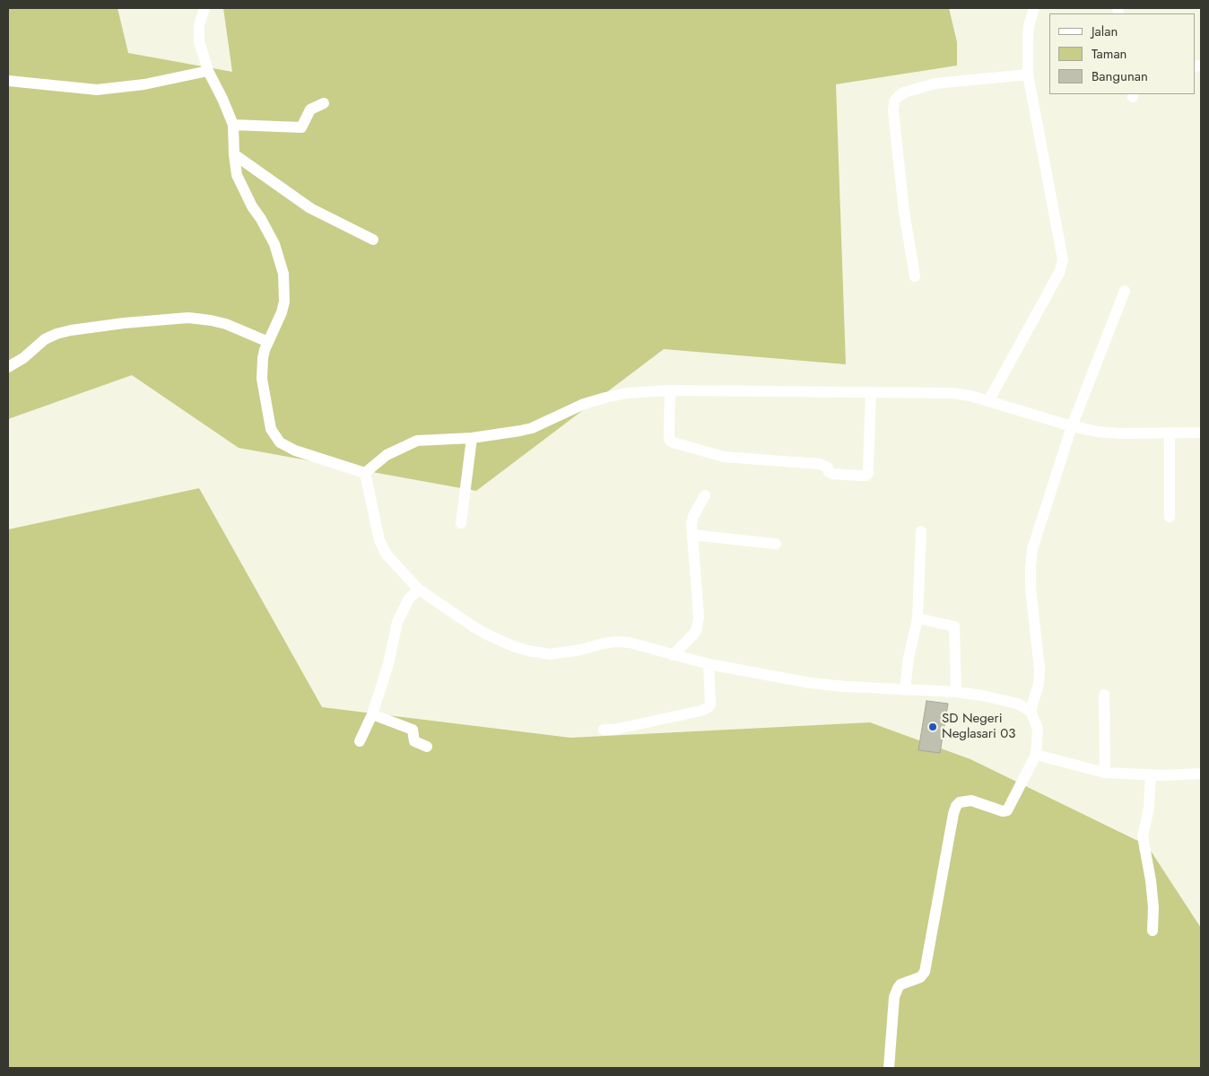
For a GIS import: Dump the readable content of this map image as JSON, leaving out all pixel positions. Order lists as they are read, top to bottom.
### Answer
{
  "places": ["SD Negeri Neglasari 03"],
  "legend": ["Jalan", "Taman", "Bangunan"]
}
